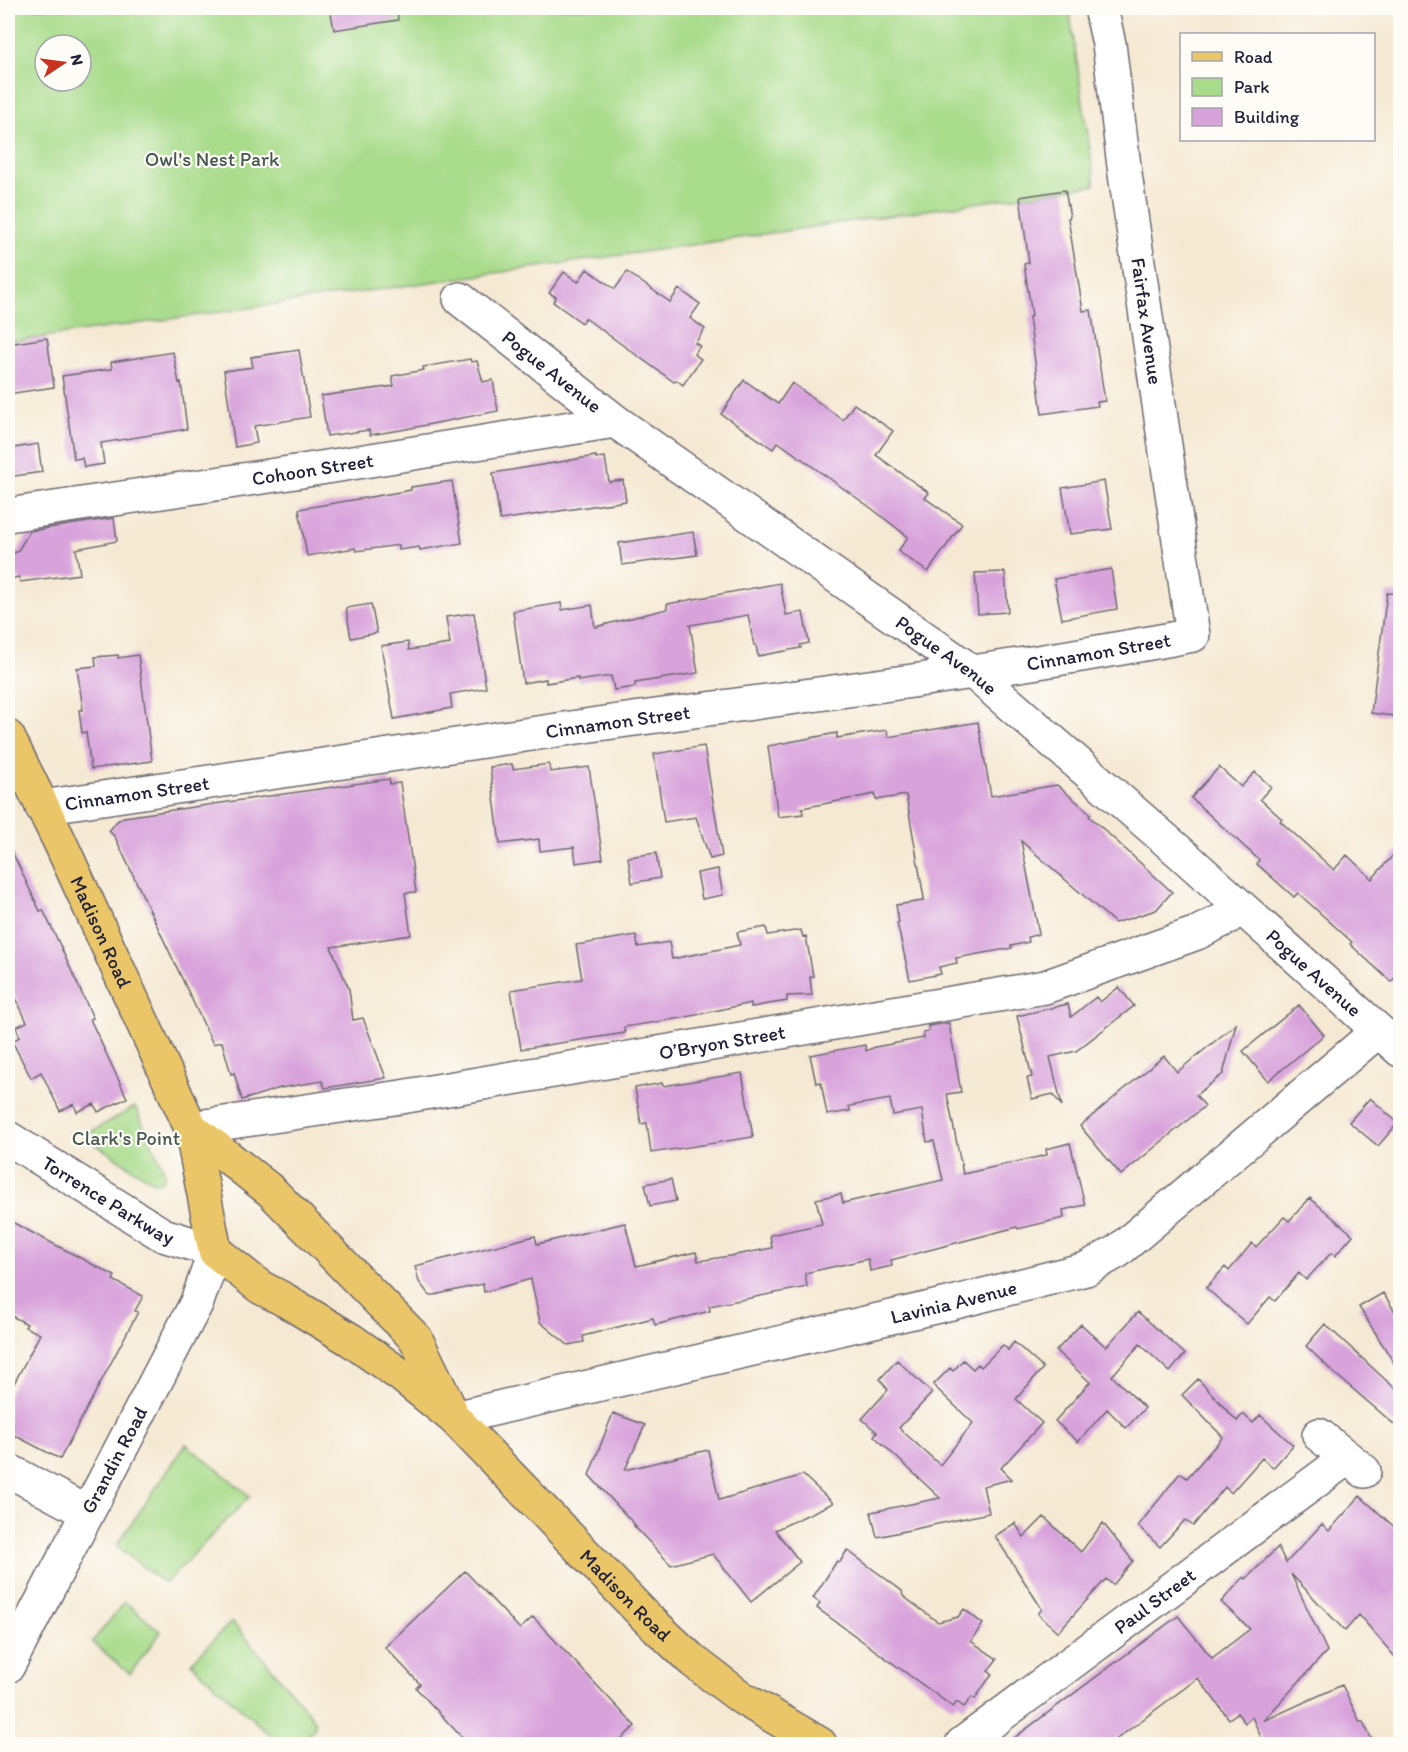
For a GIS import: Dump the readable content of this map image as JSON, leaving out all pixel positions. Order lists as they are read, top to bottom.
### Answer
{
  "streets": {
    "main road": ["Madison Road"],
    "street": [
      "Fairfax Avenue",
      "Pogue Avenue",
      "Cohoon Street",
      "Cinnamon Street",
      "O’Bryon Street",
      "Torrence Parkway",
      "Lavinia Avenue",
      "Grandin Road",
      "Paul Street"
    ]
  },
  "crossings": [
    ["Fairfax Avenue", "Cinnamon Street"],
    ["Pogue Avenue", "Cohoon Street"],
    ["Pogue Avenue", "Cinnamon Street"],
    ["Pogue Avenue", "O’Bryon Street"],
    ["Pogue Avenue", "Lavinia Avenue"],
    ["Cinnamon Street", "Madison Road"],
    ["Madison Road", "O’Bryon Street"],
    ["Madison Road", "Torrence Parkway"],
    ["Madison Road", "Lavinia Avenue"],
    ["Madison Road", "Grandin Road"],
    ["Torrence Parkway", "Grandin Road"]
  ],
  "parks": ["Owl's Nest Park", "Clark's Point"],
  "legend": ["Road", "Park", "Building"],
  "north": "right"
}
